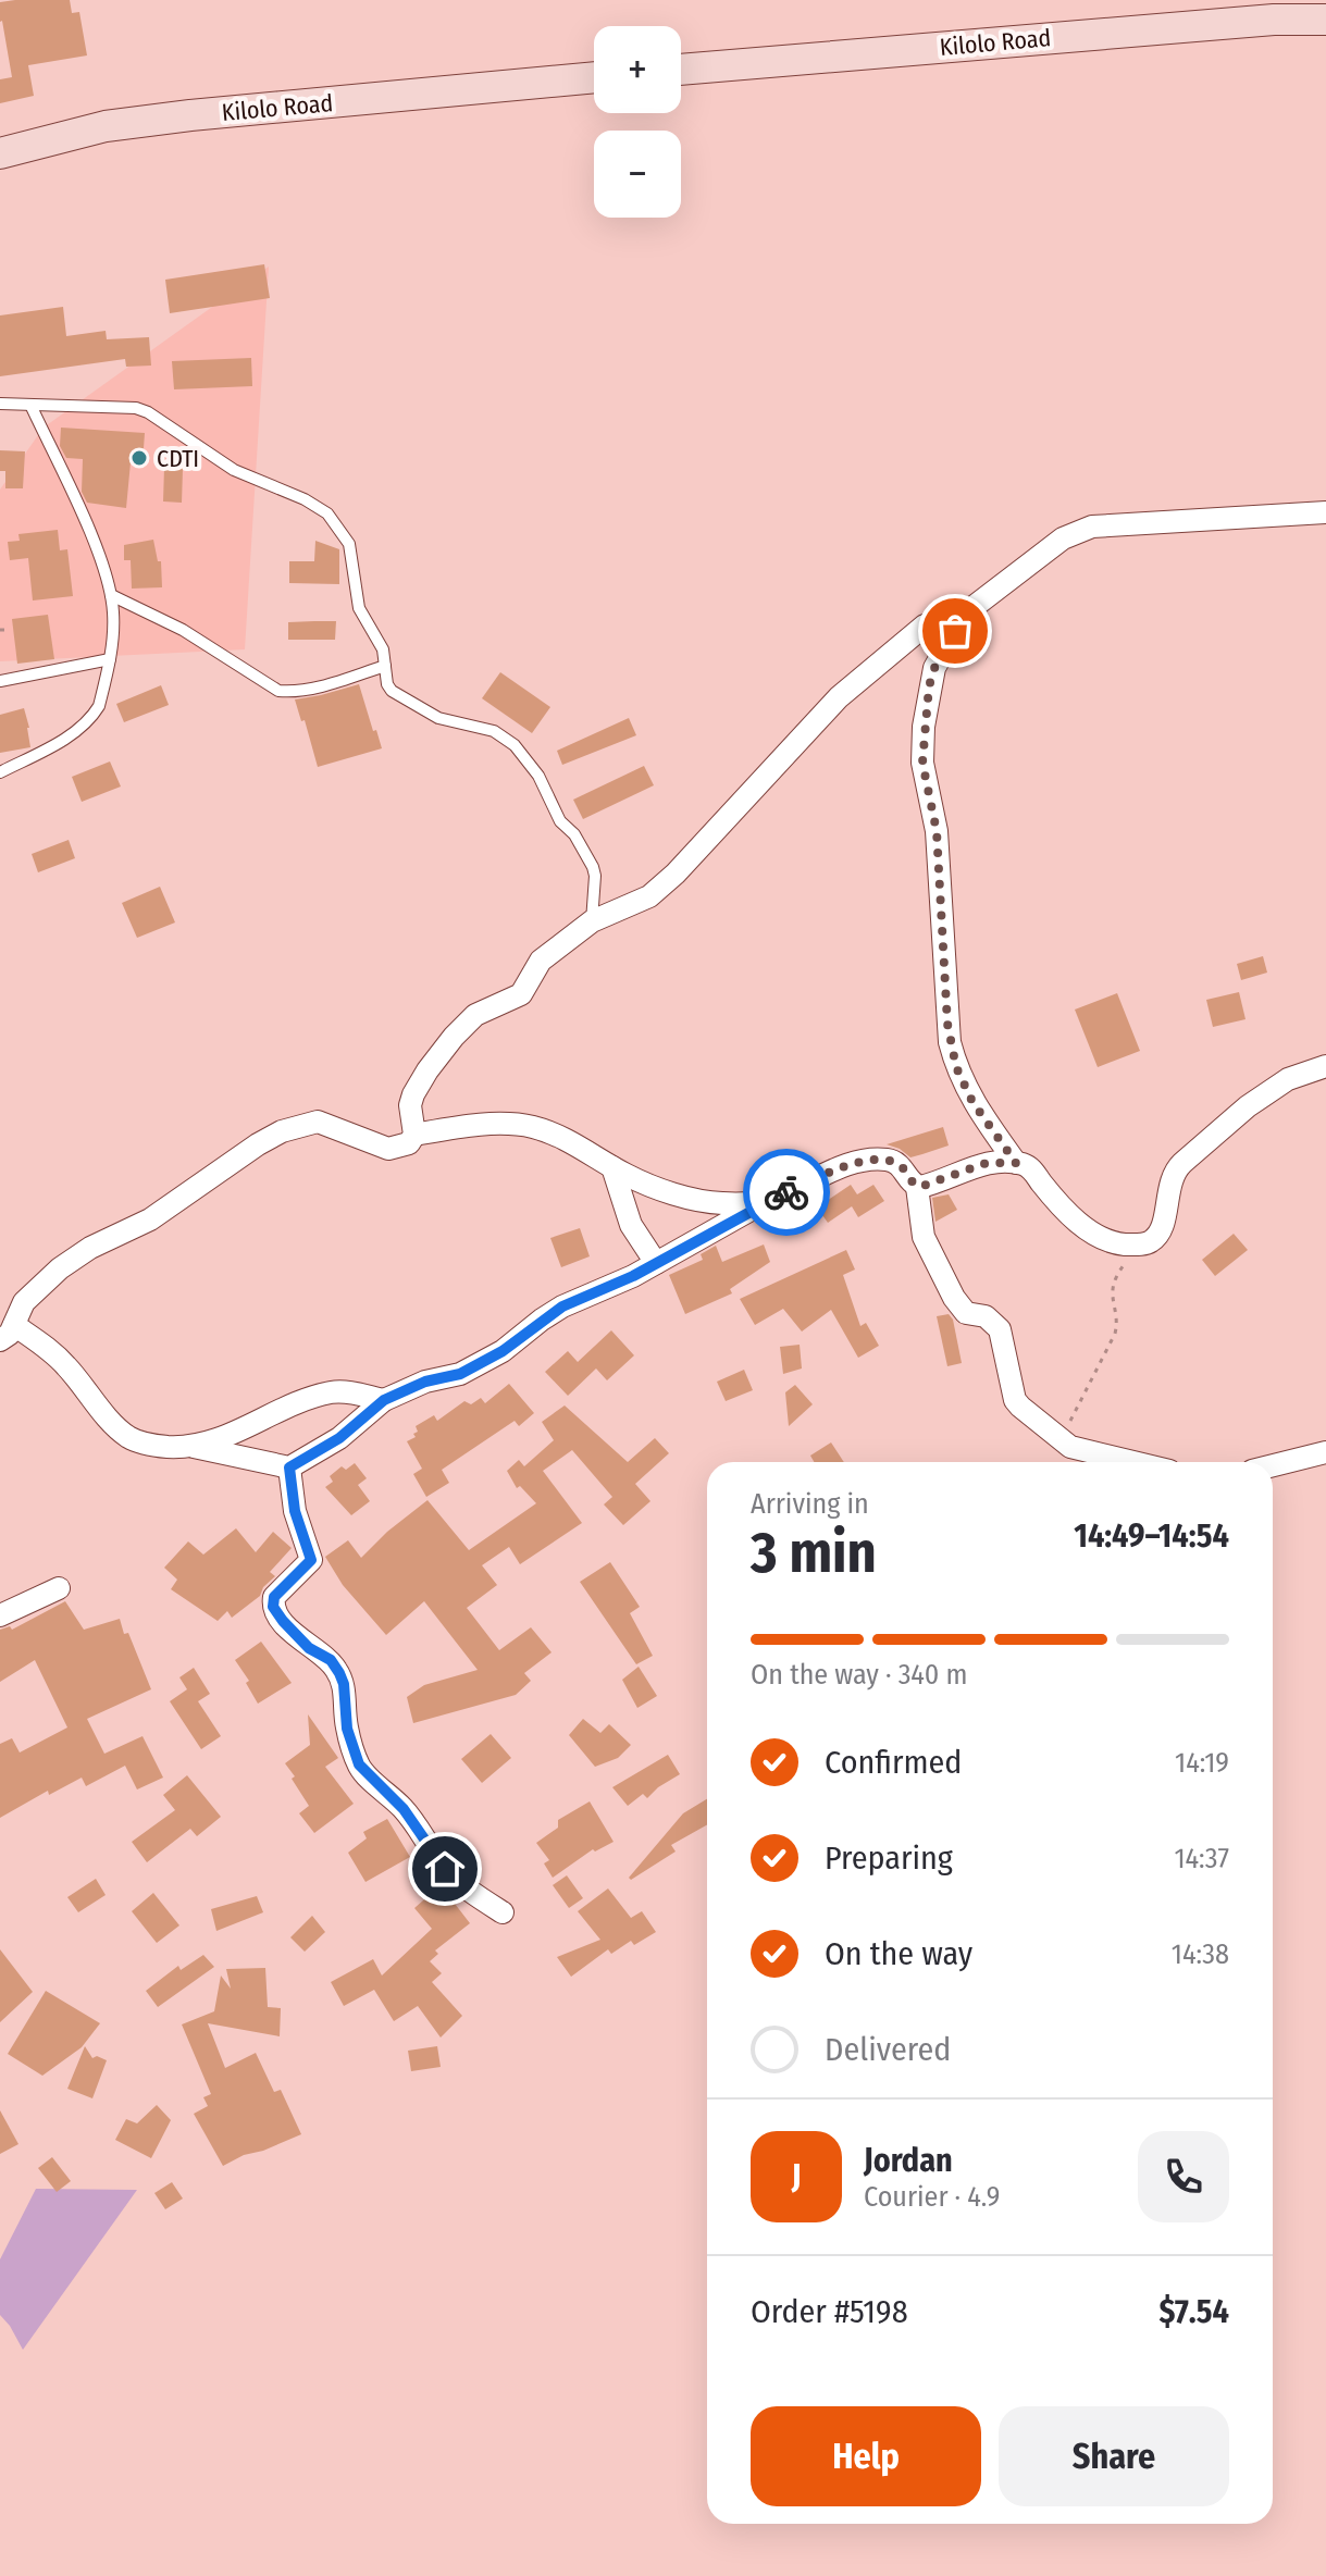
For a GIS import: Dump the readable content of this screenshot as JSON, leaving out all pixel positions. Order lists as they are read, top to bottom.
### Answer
{
  "streets": {
    "main road": ["Kilolo Road"]
  },
  "places": ["CDTI"],
  "page": {
    "map_buttons": ["+", "−"],
    "heading": ["3 min", "Arriving in", "14:49–14:54"],
    "panel": [
      "Jordan",
      "Courier · 4.9",
      "Order #5198",
      "$7.54"
    ],
    "bar": "On the way · 340 m",
    "list": [
      ["Confirmed", "14:19"],
      ["Preparing", "14:37"],
      ["On the way", "14:38"],
      "Delivered"
    ],
    "round": "J",
    "buttons": ["Help", "Share"]
  }
}
